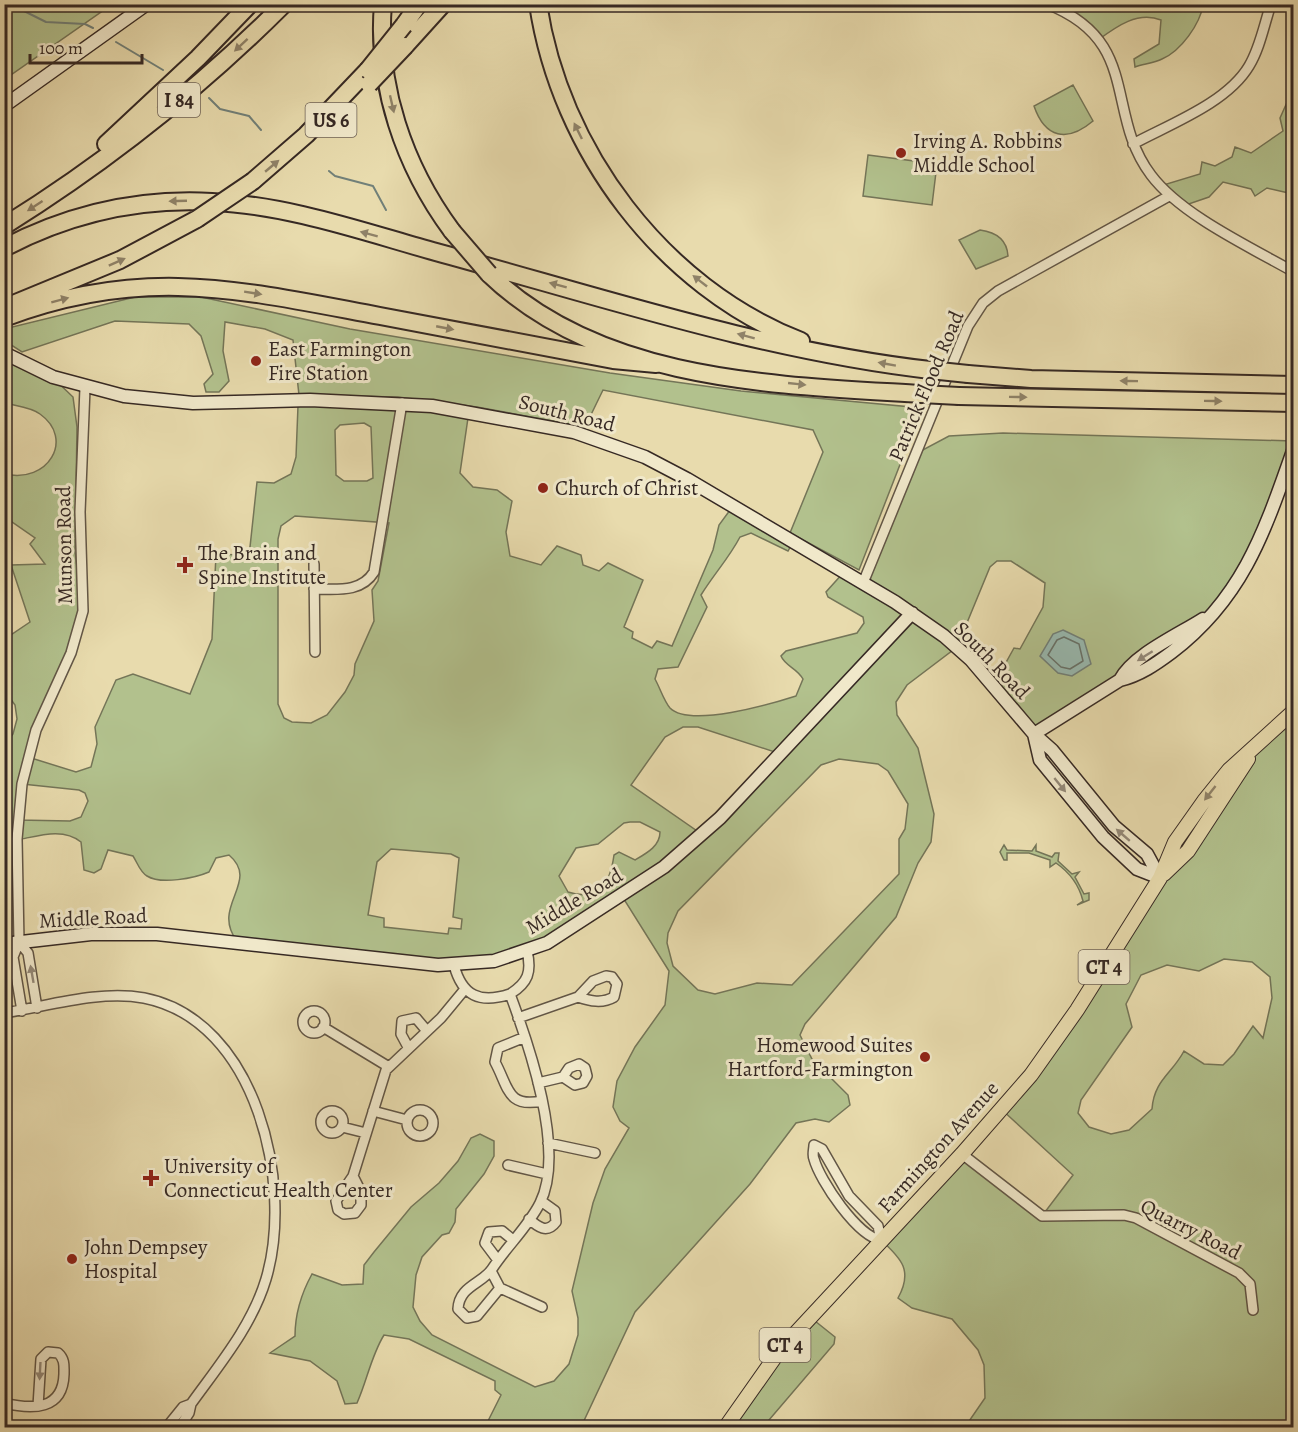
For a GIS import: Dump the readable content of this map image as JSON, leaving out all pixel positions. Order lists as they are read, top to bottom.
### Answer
{
  "streets": {
    "highway": ["I 84", "US 6"],
    "main road": [
      "South Road",
      "Middle Road",
      "CT 4",
      "Farmington Avenue"
    ],
    "street": ["Patrick Flood Road", "Munson Road", "Quarry Road"]
  },
  "crossings": [
    ["Patrick Flood Road", "South Road"],
    ["South Road", "Munson Road"],
    ["South Road", "Middle Road"],
    ["South Road", "Farmington Avenue"],
    ["Munson Road", "Middle Road"],
    ["Farmington Avenue", "Quarry Road"]
  ],
  "places": {
    "other": [
      "Irving A. Robbins Middle School",
      "East Farmington Fire Station",
      "Church of Christ",
      "Homewood Suites Hartford-Farmington",
      "John Dempsey Hospital"
    ],
    "health": ["The Brain and Spine Institute", "University of Connecticut Health Center"]
  },
  "scale_bar": "100 m"
}
